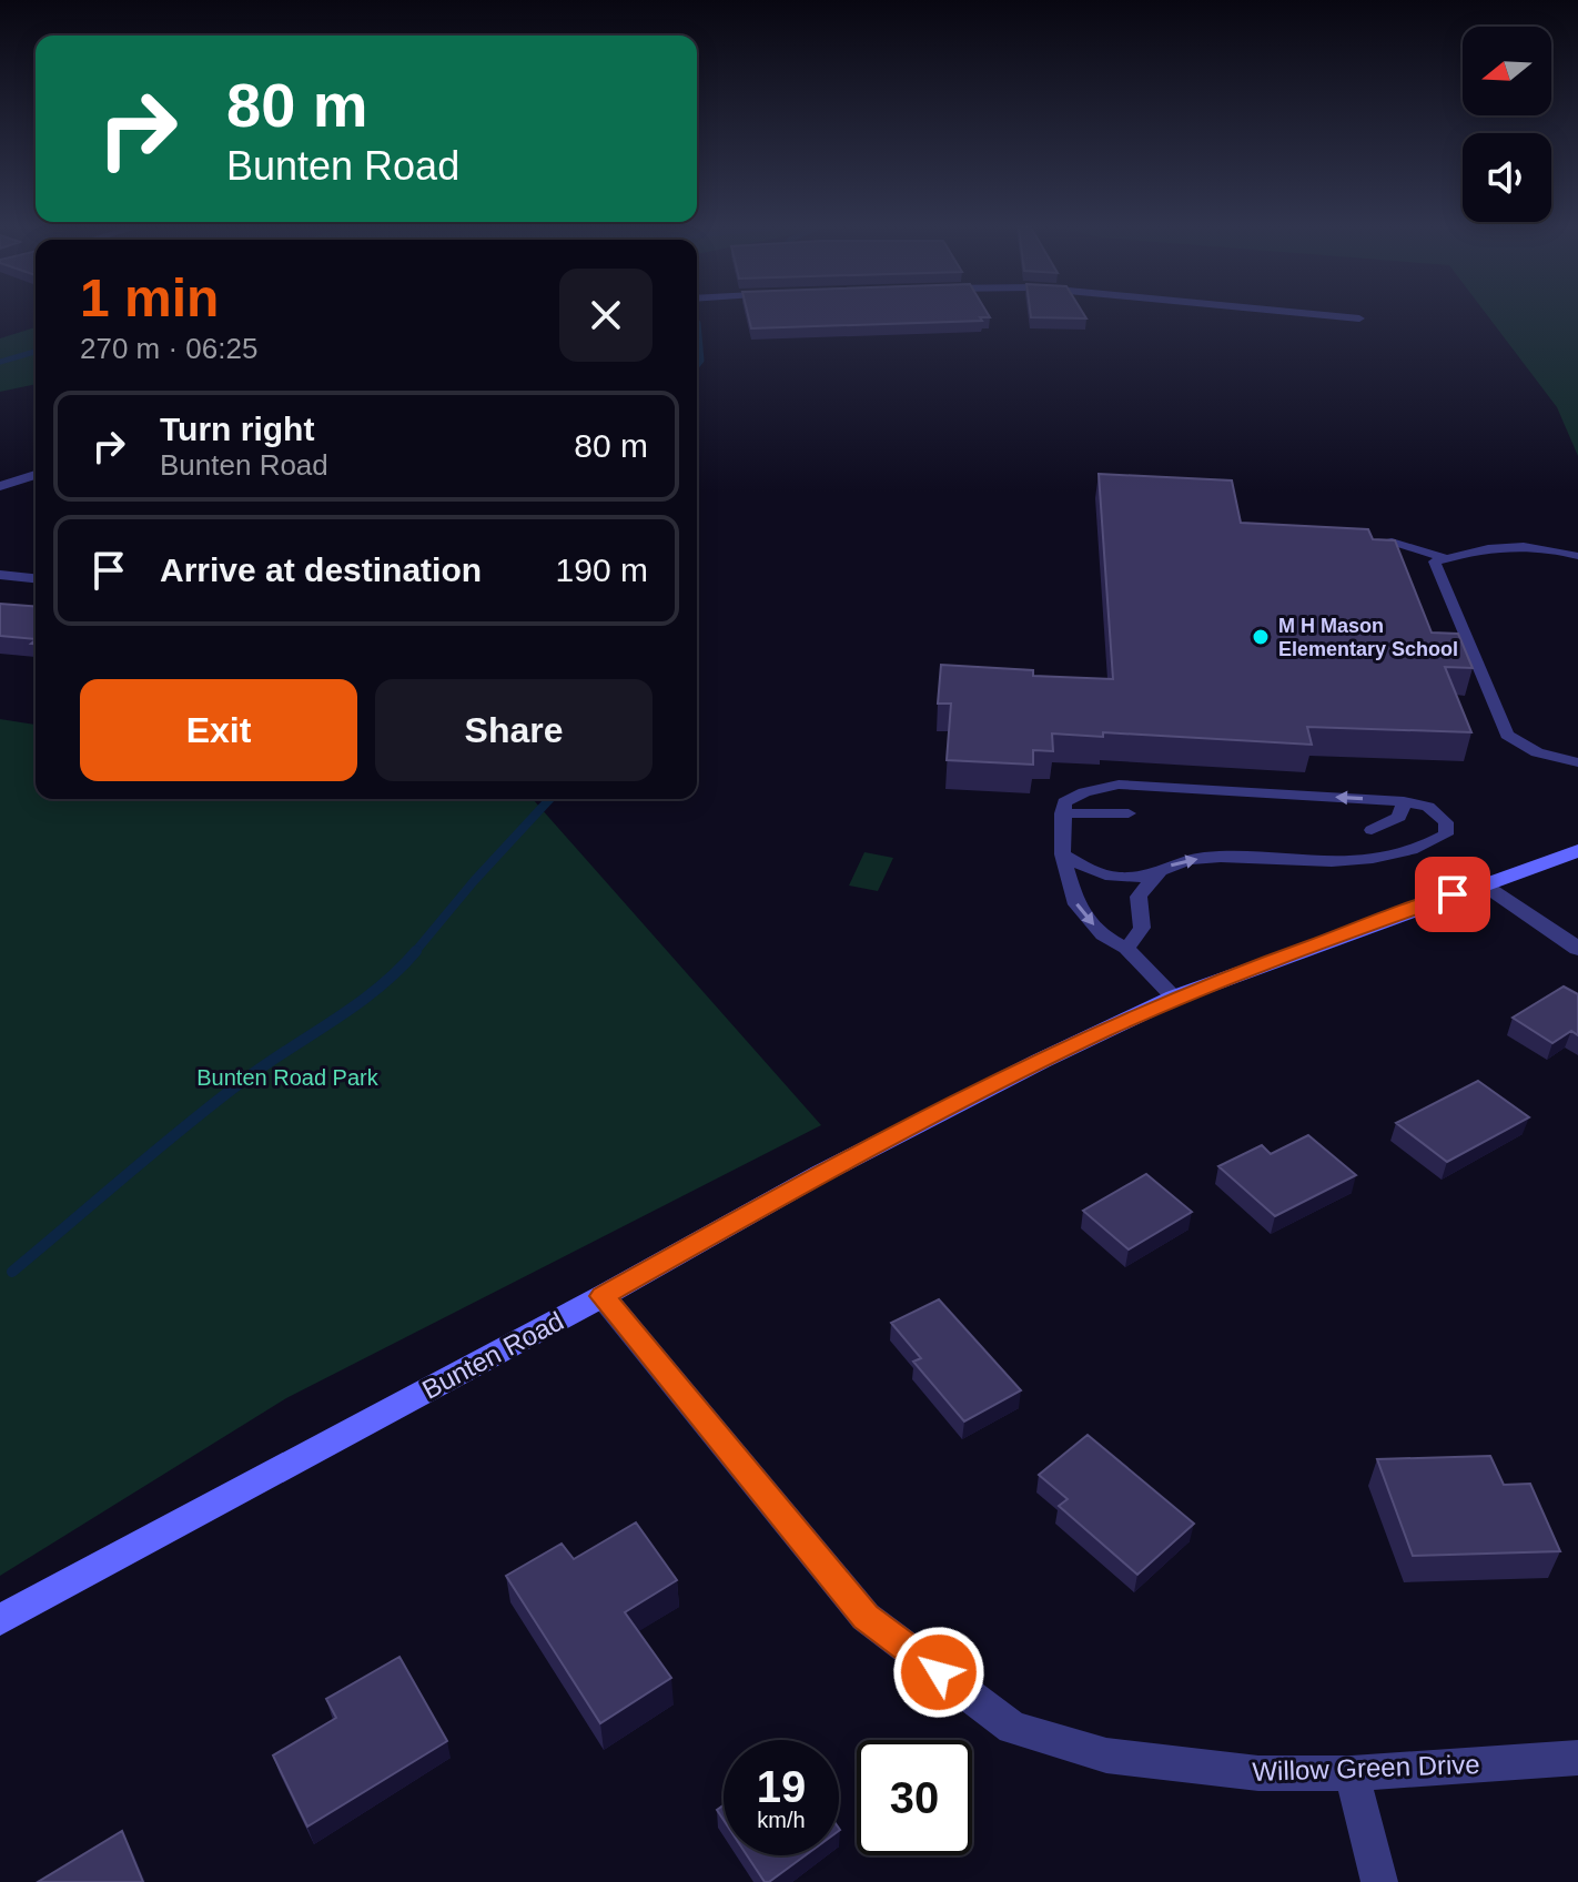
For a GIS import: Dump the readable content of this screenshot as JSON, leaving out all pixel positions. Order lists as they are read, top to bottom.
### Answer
{
  "streets": {
    "street": ["Bunten Road", "Willow Green Drive"]
  },
  "crossings": [
    ["Bunten Road", "Willow Green Drive"]
  ],
  "parks": ["Bunten Road Park"],
  "places": ["M H Mason Elementary School"],
  "north": "left",
  "page": {
    "turn": ["80 m", "Bunten Road"],
    "heading": ["1 min", "270 m · 06:25"],
    "list": [
      {
        "name": "Turn right",
        "note": "Bunten Road",
        "value": "80 m"
      },
      {
        "name": "Arrive at destination",
        "value": "190 m"
      }
    ],
    "buttons": ["Exit", "Share"],
    "speed": "19 km/h",
    "limit": "30"
  }
}
